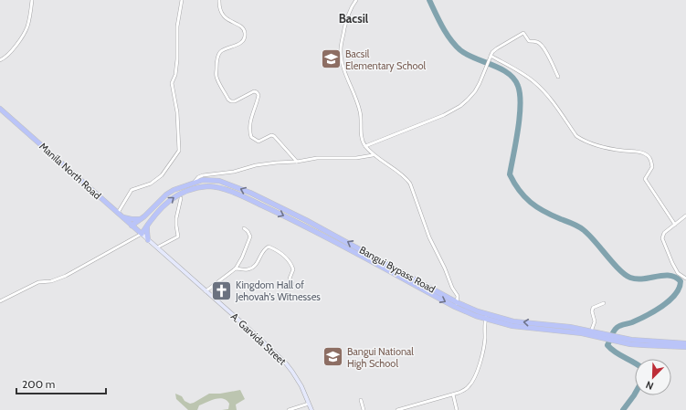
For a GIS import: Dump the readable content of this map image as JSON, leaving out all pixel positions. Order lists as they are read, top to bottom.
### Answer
{
  "streets": {
    "highway": ["Manila North Road", "Bangui Bypass Road"],
    "main road": ["A. Garvida Street"]
  },
  "crossings": [
    ["Manila North Road", "Bangui Bypass Road"],
    ["Manila North Road", "A. Garvida Street"],
    ["Bangui Bypass Road", "A. Garvida Street"]
  ],
  "districts": ["Bacsil"],
  "places": {
    "school or university": ["Bacsil Elementary School", "Bangui National High School"],
    "church": ["Kingdom Hall of Jehovah's Witnesses"]
  },
  "scale_bar": "200 m",
  "north": "bottom left"
}
